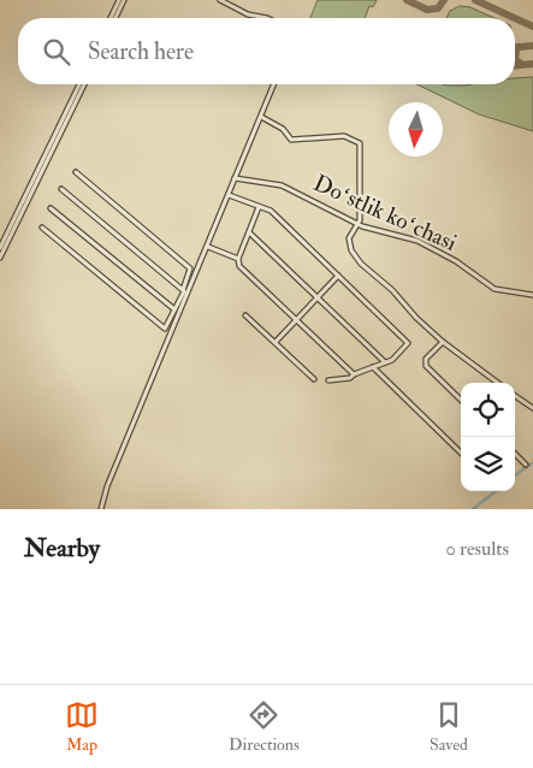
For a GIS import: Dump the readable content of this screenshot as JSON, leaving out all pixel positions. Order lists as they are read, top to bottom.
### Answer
{
  "streets": {
    "street": ["Doʻstlik koʻchasi"]
  },
  "north": "bottom",
  "page": {
    "search": "Search here",
    "heading": ["Nearby", "0 results"],
    "nav": ["Map", "Directions", "Saved"]
  }
}
